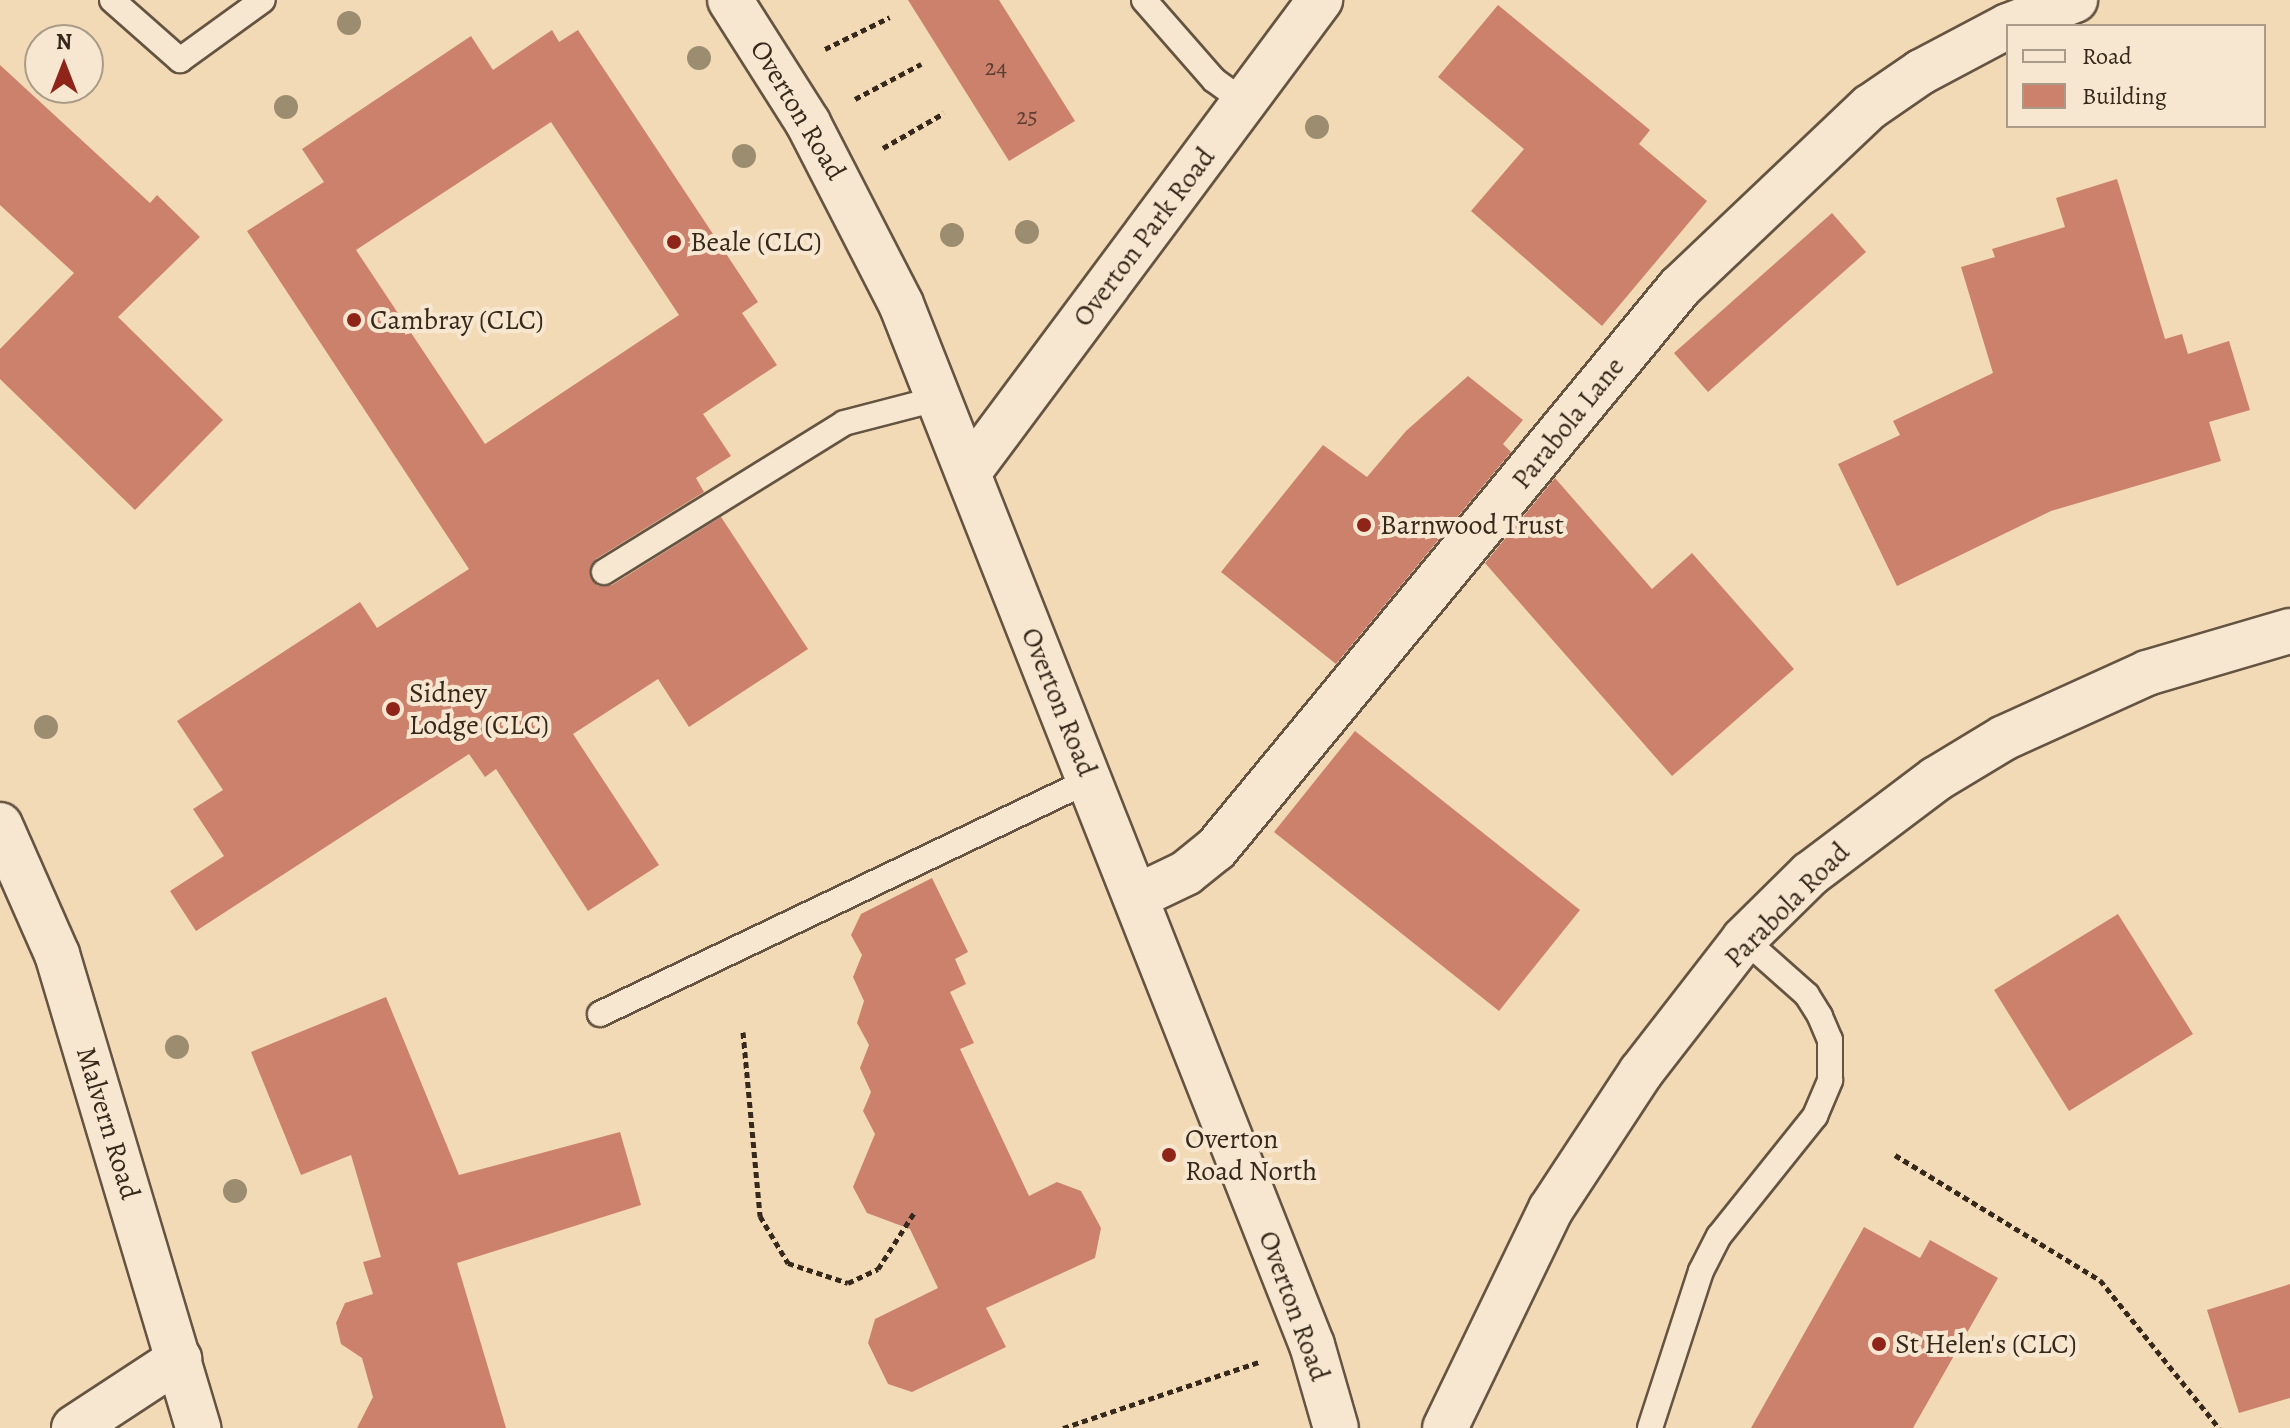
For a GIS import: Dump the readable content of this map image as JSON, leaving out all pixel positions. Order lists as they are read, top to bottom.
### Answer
{
  "streets": {
    "street": [
      "Overton Road",
      "Overton Park Road",
      "Parabola Lane",
      "Parabola Road",
      "Malvern Road"
    ]
  },
  "crossings": [
    ["Overton Road", "Overton Park Road"],
    ["Overton Road", "Parabola Lane"]
  ],
  "places": [
    "Beale (CLC)",
    "Cambray (CLC)",
    "Barnwood Trust",
    "Sidney Lodge (CLC)",
    "Overton Road North",
    "St Helen's (CLC)"
  ],
  "house_numbers": ["24", "25"],
  "legend": ["Road", "Building"],
  "north": "top"
}
